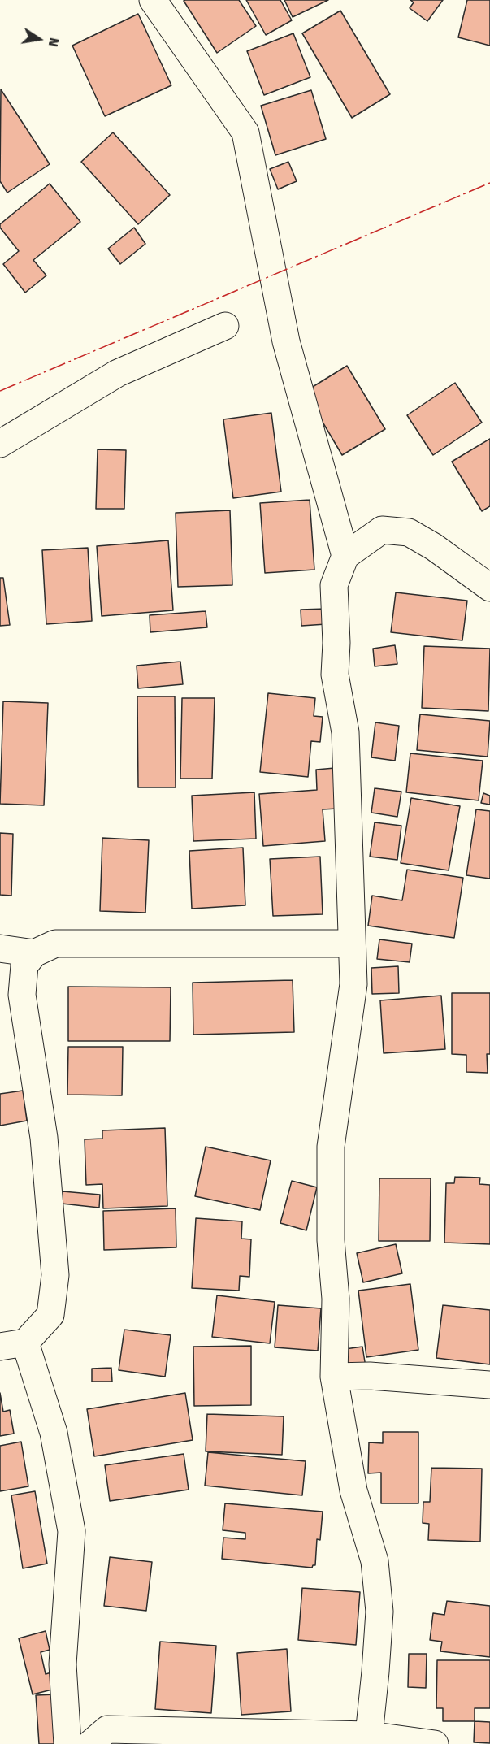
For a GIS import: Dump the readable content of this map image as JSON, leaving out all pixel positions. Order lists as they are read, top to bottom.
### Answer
{
  "north": "right"
}
